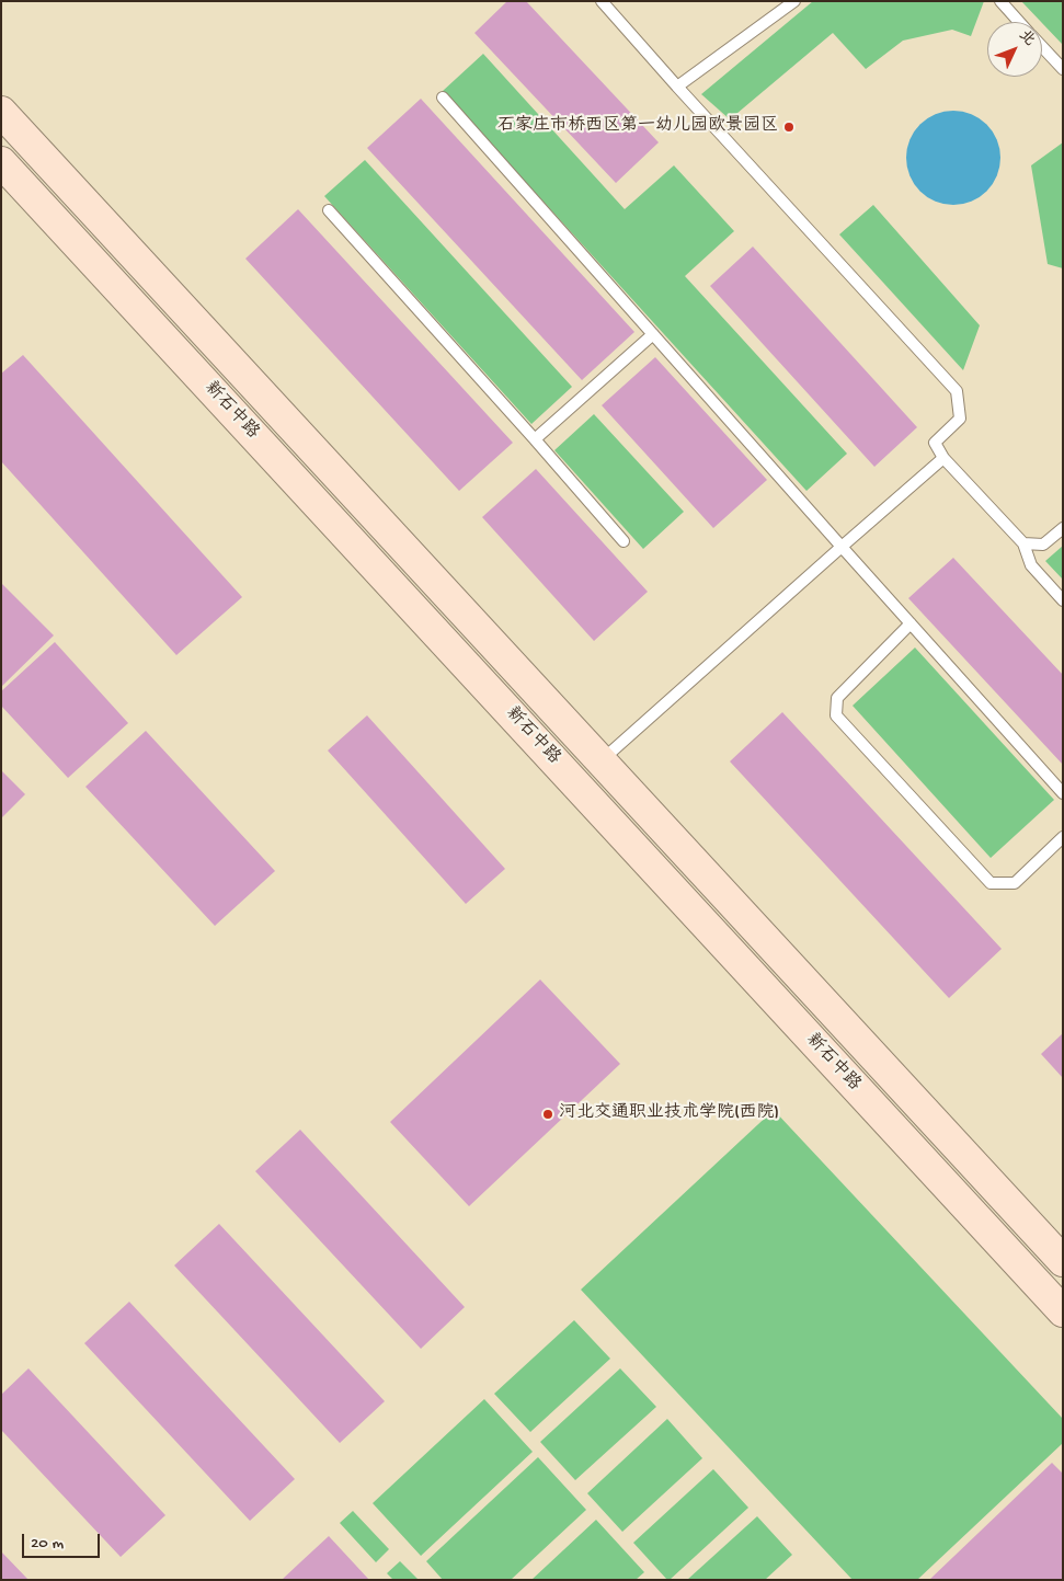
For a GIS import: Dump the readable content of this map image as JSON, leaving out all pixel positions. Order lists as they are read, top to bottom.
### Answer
{
  "streets": {
    "main road": ["新石中路"]
  },
  "places": ["石家庄市桥西区第一幼儿园欧景园区", "河北交通职业技术学院(西院)"],
  "scale_bar": "20 m",
  "north": "top right"
}
